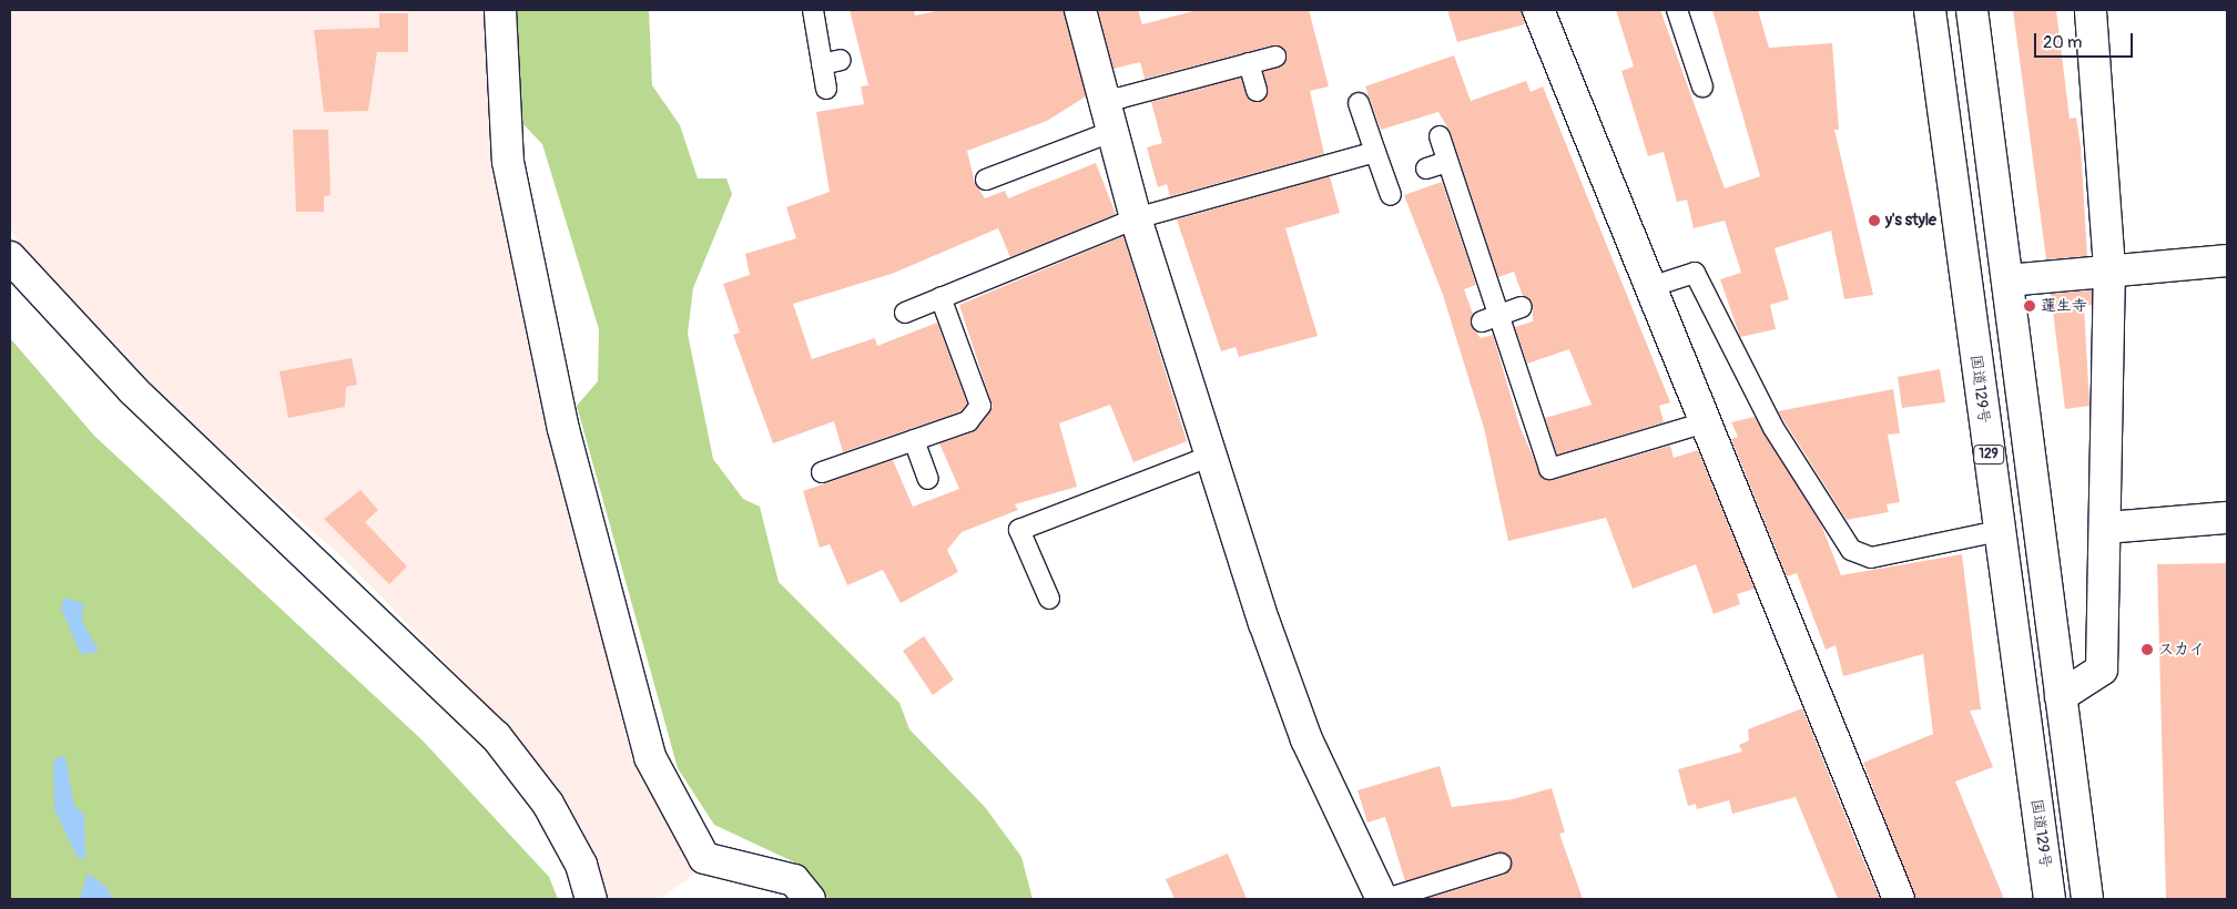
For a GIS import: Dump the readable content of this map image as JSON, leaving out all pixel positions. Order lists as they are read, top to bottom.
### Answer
{
  "streets": {
    "main road": ["国道129号", "129"]
  },
  "places": ["y's style", "蓮生寺", "スカイ"],
  "scale_bar": "20 m"
}
